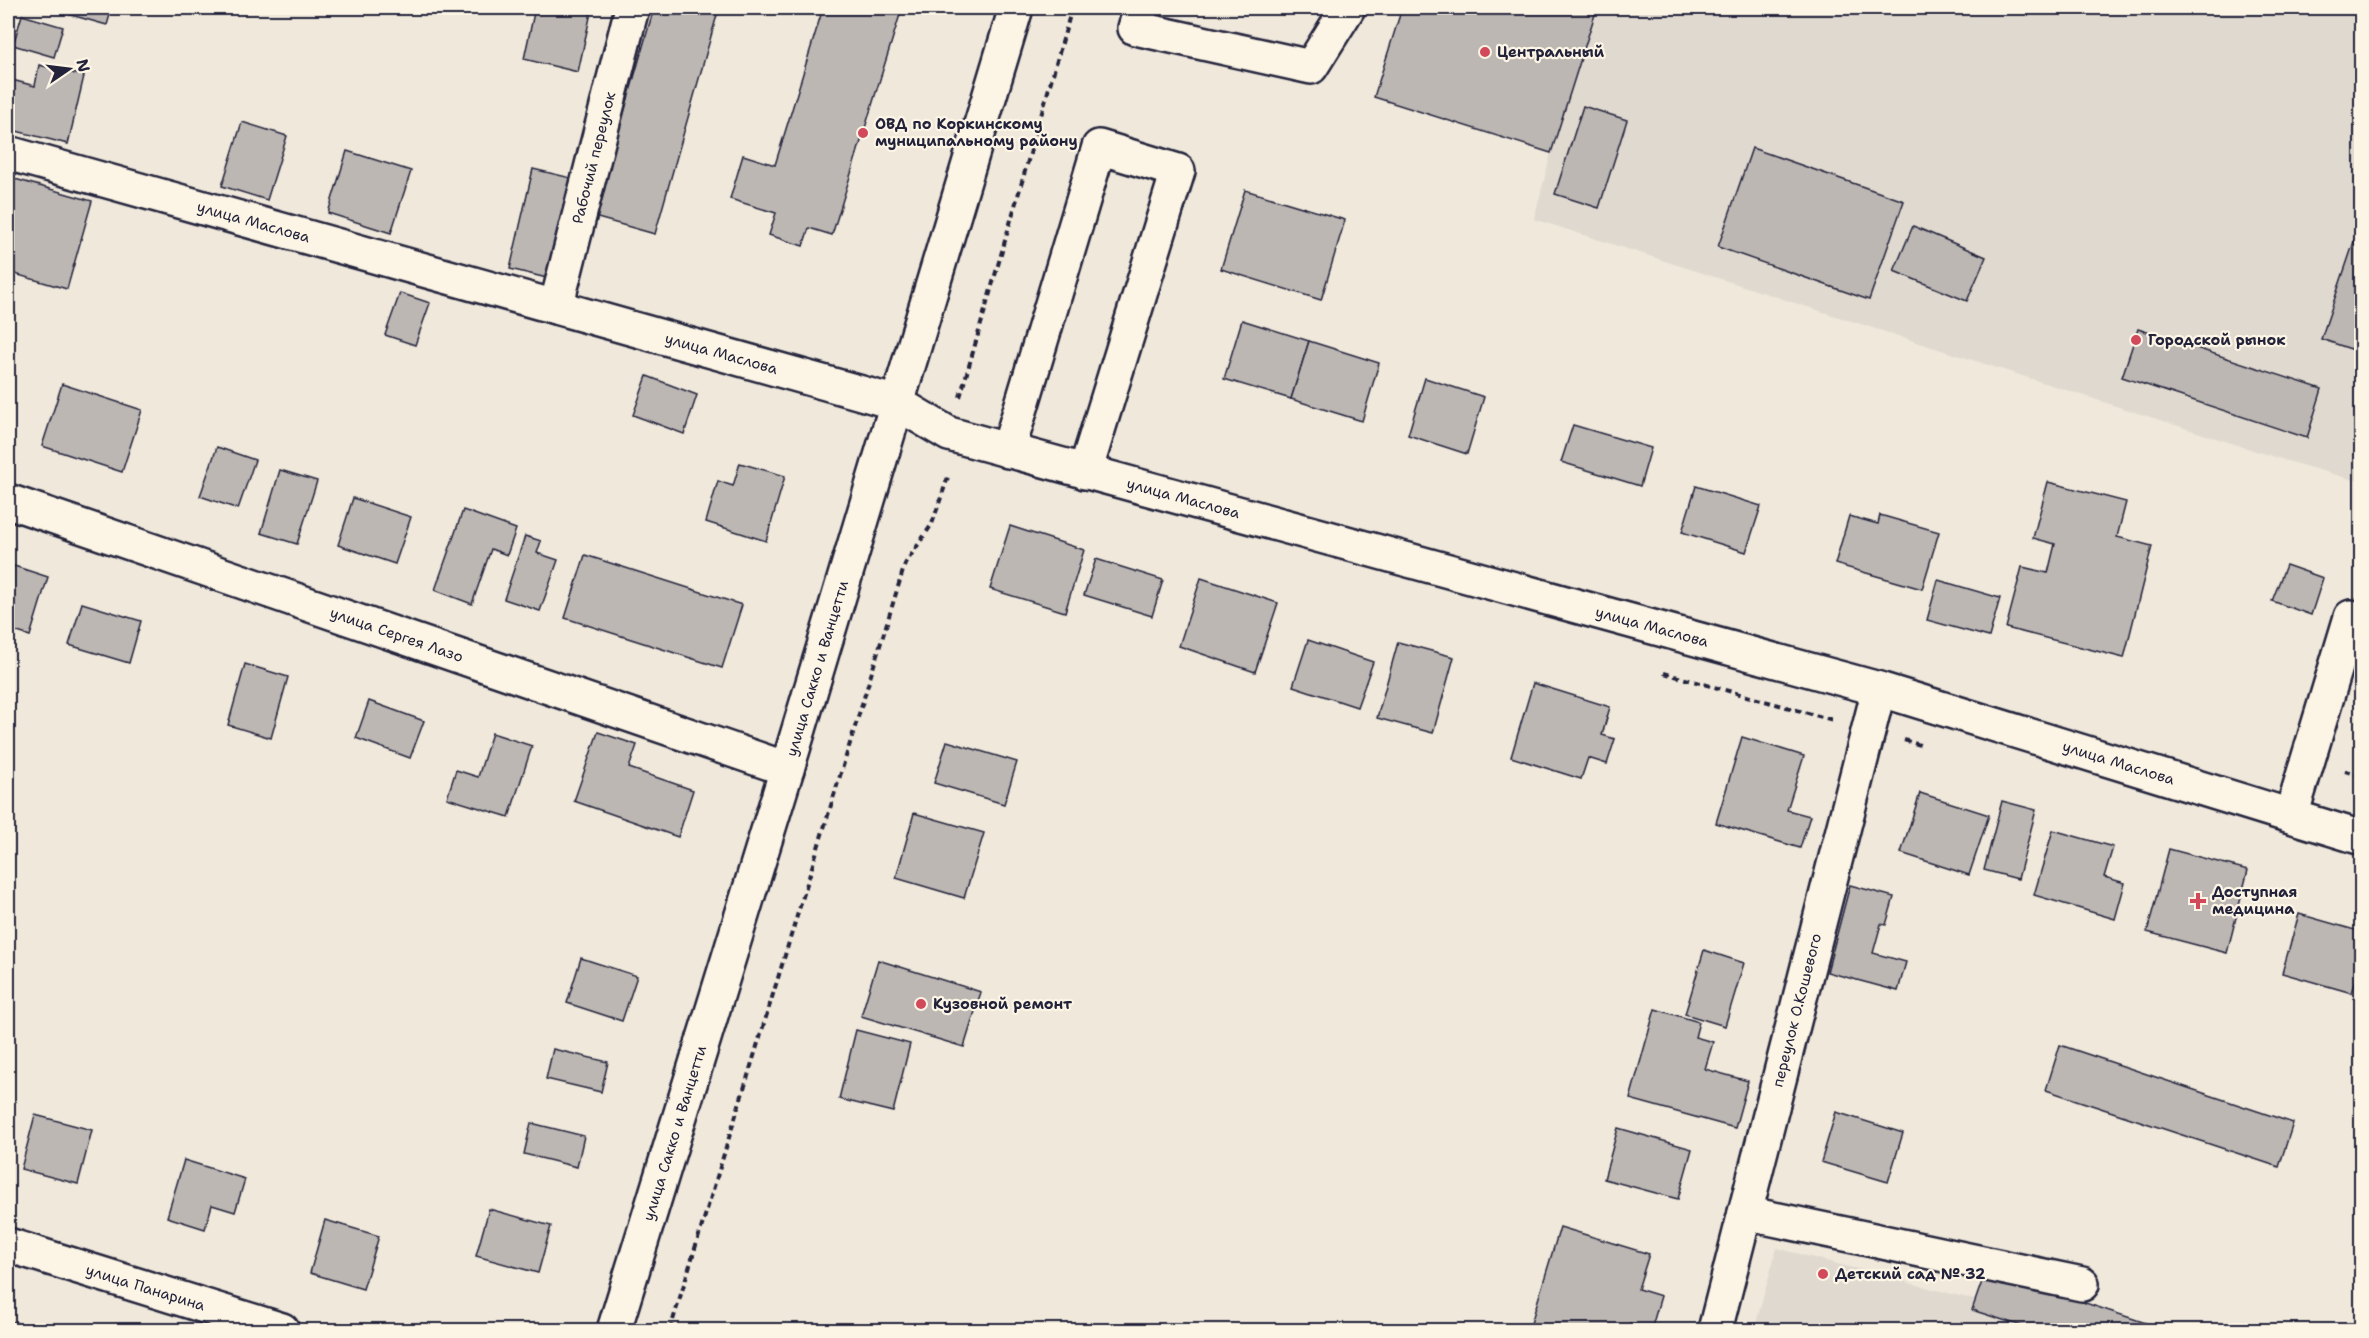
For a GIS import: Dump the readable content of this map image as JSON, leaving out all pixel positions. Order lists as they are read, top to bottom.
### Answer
{
  "streets": {
    "street": [
      "Рабочий переулок",
      "улица Маслова",
      "улица Сергея Лазо",
      "улица Сакко и Ванцетти",
      "переулок О.Кошевого",
      "улица Панарина"
    ]
  },
  "crossings": [
    ["Рабочий переулок", "улица Маслова"],
    ["улица Маслова", "улица Сакко и Ванцетти"],
    ["улица Маслова", "переулок О.Кошевого"],
    ["улица Сергея Лазо", "улица Сакко и Ванцетти"]
  ],
  "places": {
    "other": [
      "Центральный",
      "ОВД по Коркинскому муниципальному району",
      "Городской рынок",
      "Кузовной ремонт",
      "Детский сад № 32"
    ],
    "health": ["Доступная медицина"]
  },
  "north": "right"
}
